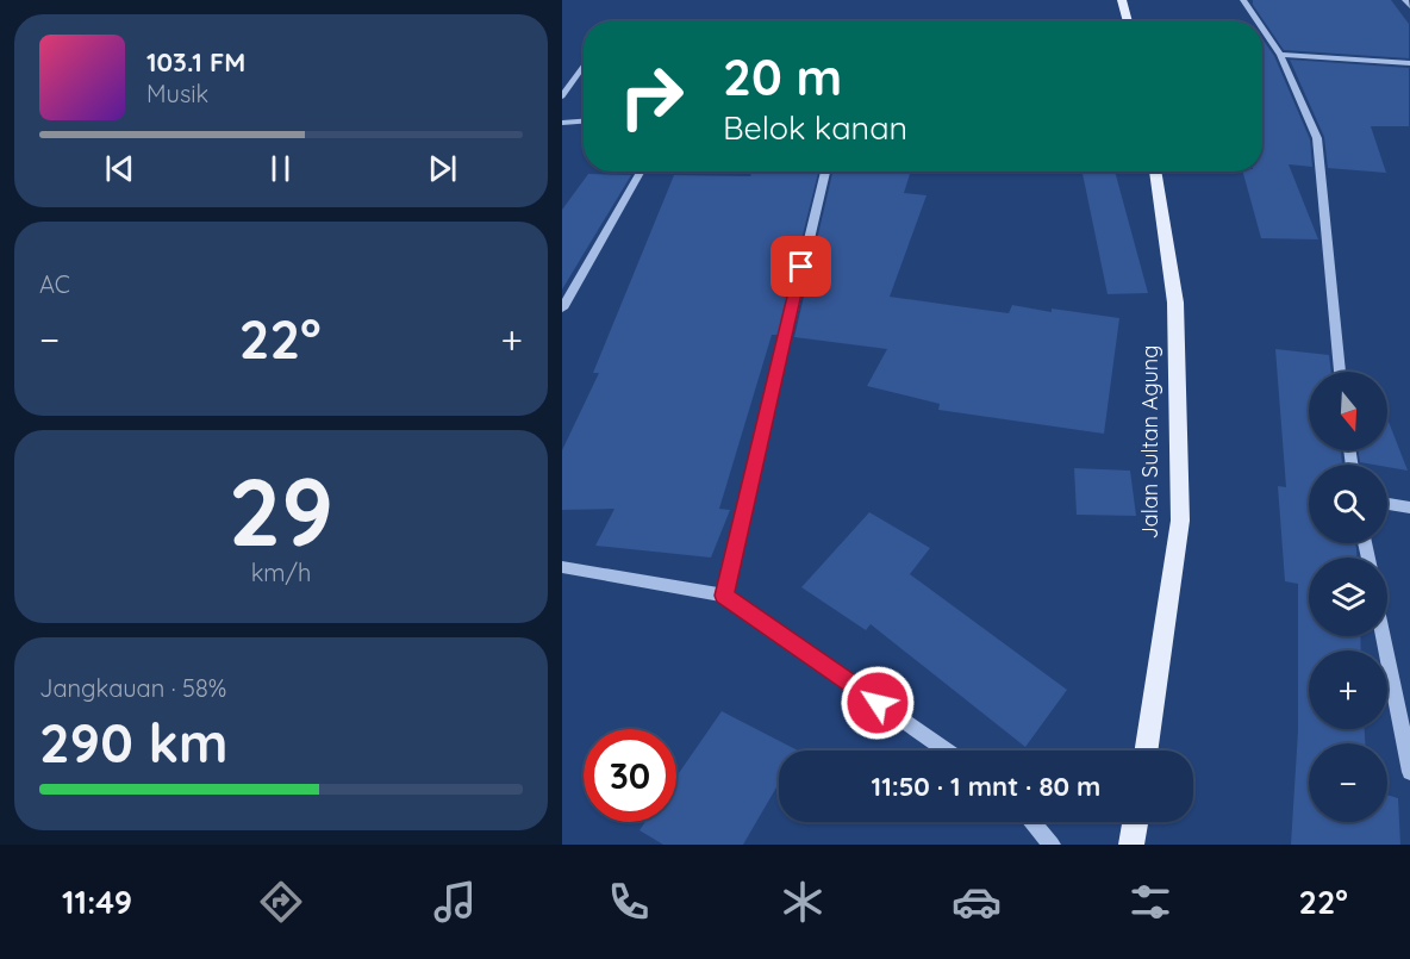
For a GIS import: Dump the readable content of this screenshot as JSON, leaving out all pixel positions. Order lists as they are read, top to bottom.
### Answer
{
  "streets": {
    "main road": ["Jalan Sultan Agung"]
  },
  "north": "bottom",
  "page": {
    "turn": ["20 m", "Belok kanan"],
    "song": ["103.1 FM", "Musik"],
    "tile": [
      "AC",
      ["29", "km/h"],
      ["Jangkauan · 58%", "290 km"]
    ],
    "heat": ["−", "22°", "+"],
    "map_buttons": ["+", "−"],
    "limit": "30",
    "trip": "11:50 · 1 mnt · 80 m",
    "tabs": ["11:49", "22°"]
  }
}
